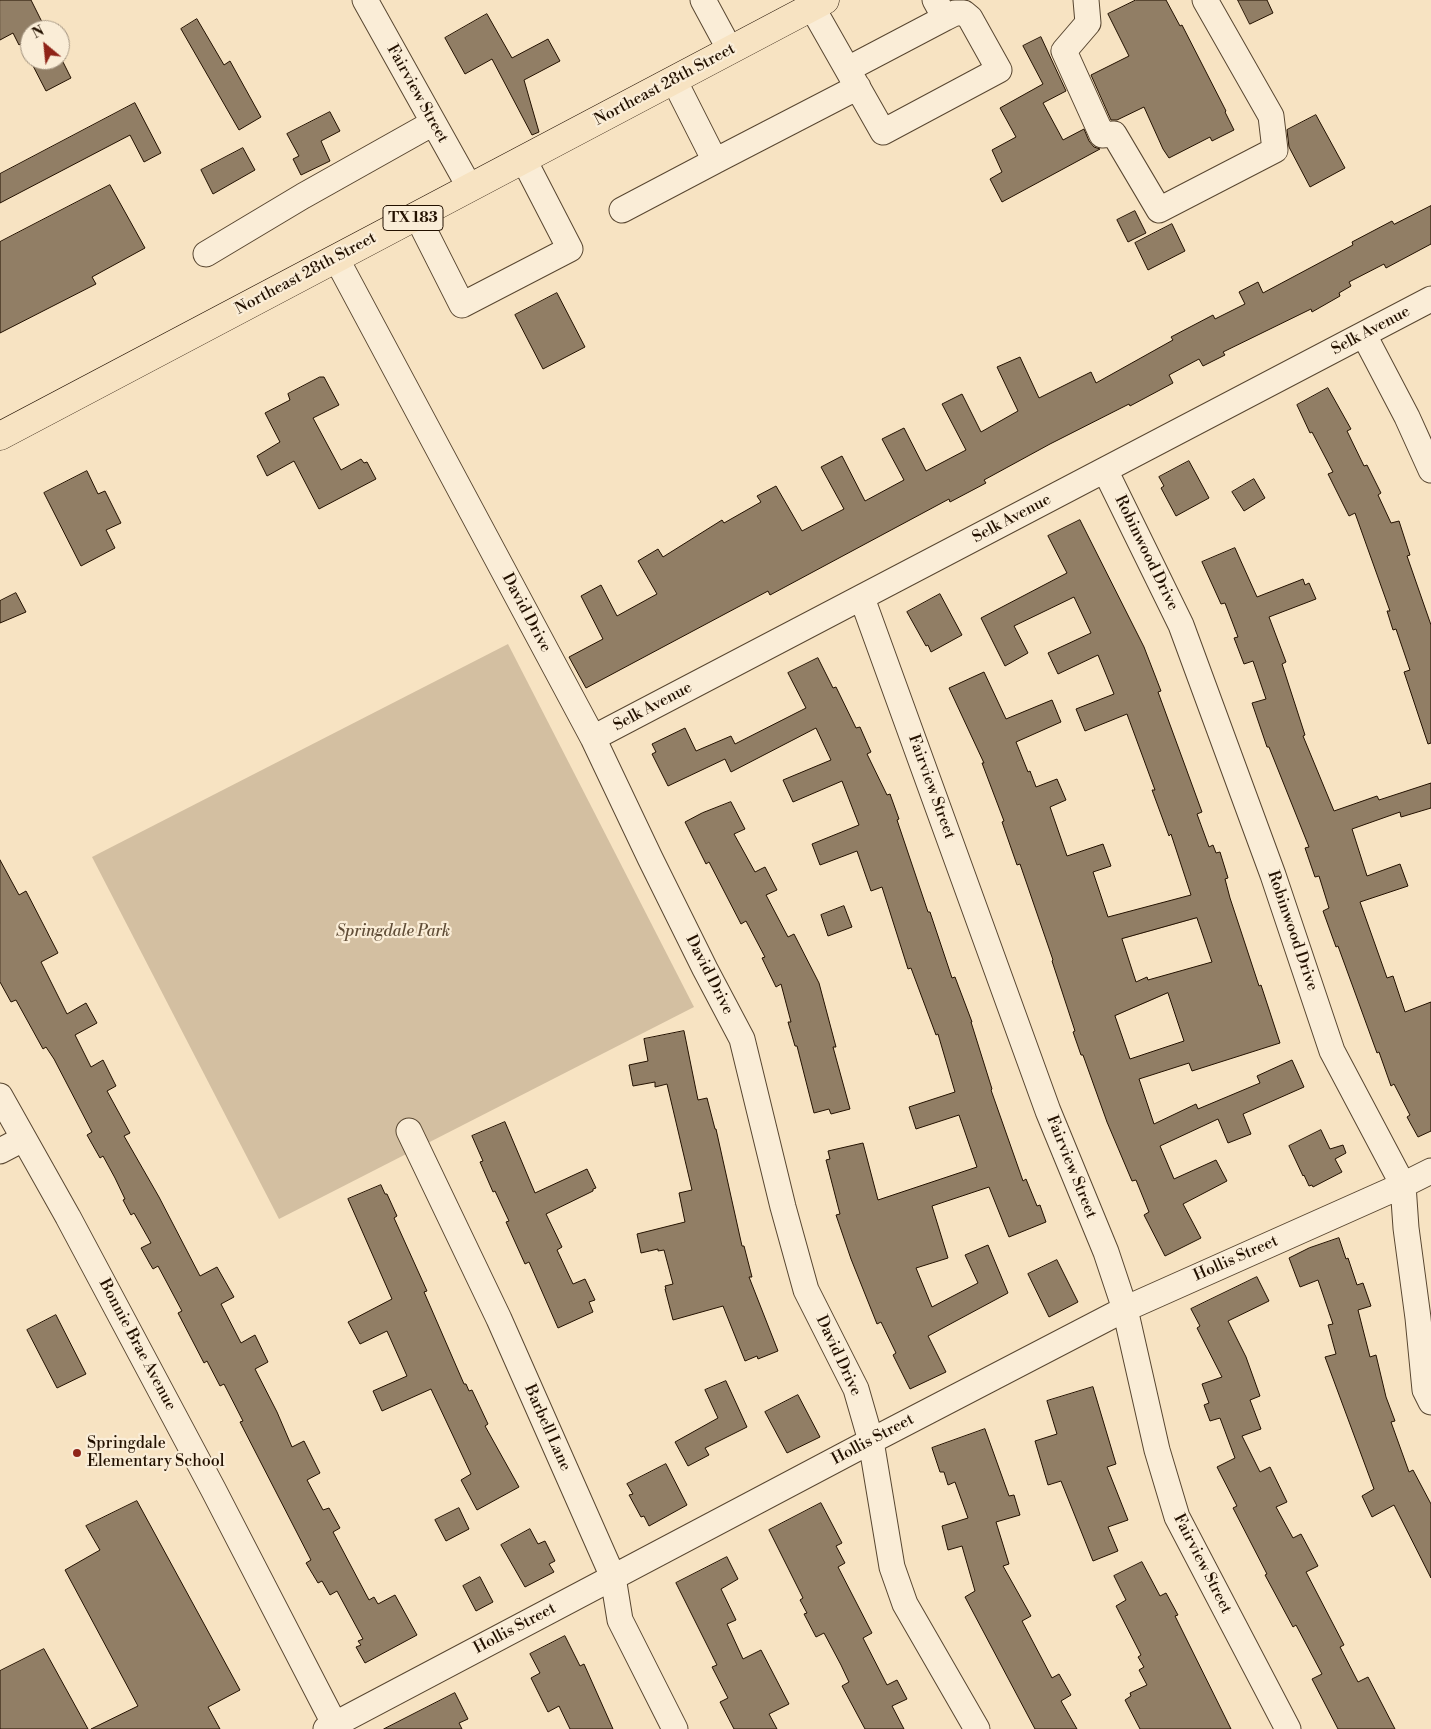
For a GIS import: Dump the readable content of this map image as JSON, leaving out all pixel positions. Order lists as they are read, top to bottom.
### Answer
{
  "streets": {
    "main road": ["Northeast 28th Street", "TX 183"],
    "street": [
      "Fairview Street",
      "Selk Avenue",
      "Robinwood Drive",
      "David Drive",
      "Hollis Street",
      "Bonnie Brae Avenue",
      "Barbell Lane"
    ]
  },
  "crossings": [
    ["Northeast 28th Street", "Fairview Street"],
    ["Northeast 28th Street", "David Drive"],
    ["Fairview Street", "Selk Avenue"],
    ["Fairview Street", "Hollis Street"],
    ["Selk Avenue", "Robinwood Drive"],
    ["Selk Avenue", "David Drive"],
    ["Robinwood Drive", "Hollis Street"],
    ["David Drive", "Hollis Street"],
    ["Hollis Street", "Bonnie Brae Avenue"],
    ["Hollis Street", "Barbell Lane"]
  ],
  "parks": ["Springdale Park"],
  "places": ["Springdale Elementary School"],
  "north": "top left"
}
